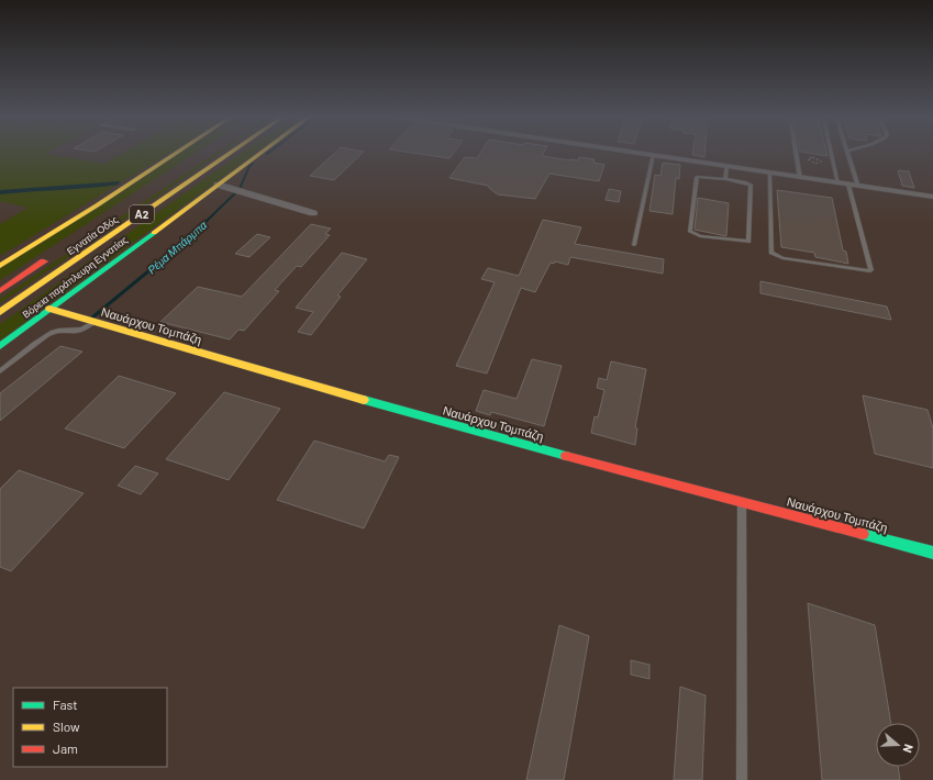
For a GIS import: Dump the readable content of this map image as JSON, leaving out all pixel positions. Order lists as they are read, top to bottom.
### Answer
{
  "streets": {
    "main road": [
      "Α2",
      "Εγνατία Οδός",
      "Βόρεια παράπλευρη Εγνατίας",
      "Ναυάρχου Τομπάζη"
    ]
  },
  "crossings": [
    ["Βόρεια παράπλευρη Εγνατίας", "Ναυάρχου Τομπάζη"]
  ],
  "water": ["Ρέμα Μπάρμπα"],
  "legend": ["Fast", "Slow", "Jam"],
  "north": "right"
}
